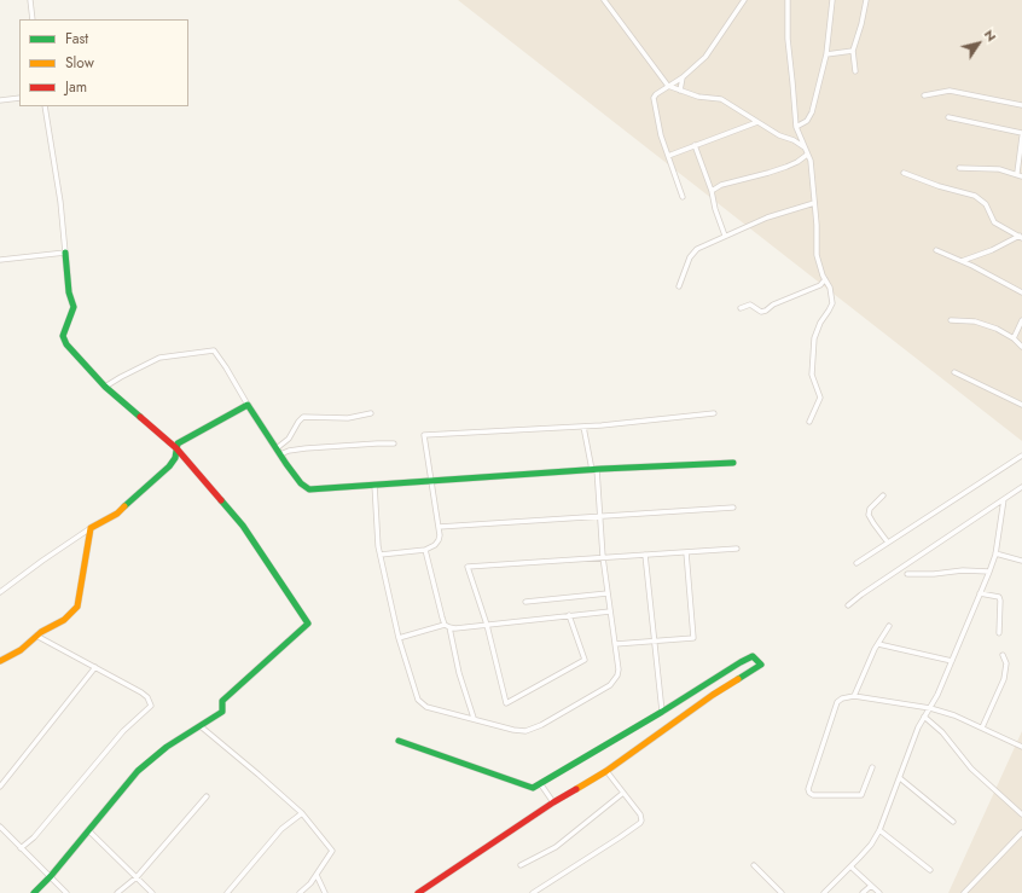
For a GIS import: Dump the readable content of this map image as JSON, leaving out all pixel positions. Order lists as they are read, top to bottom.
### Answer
{
  "legend": ["Fast", "Slow", "Jam"],
  "north": "top right"
}
